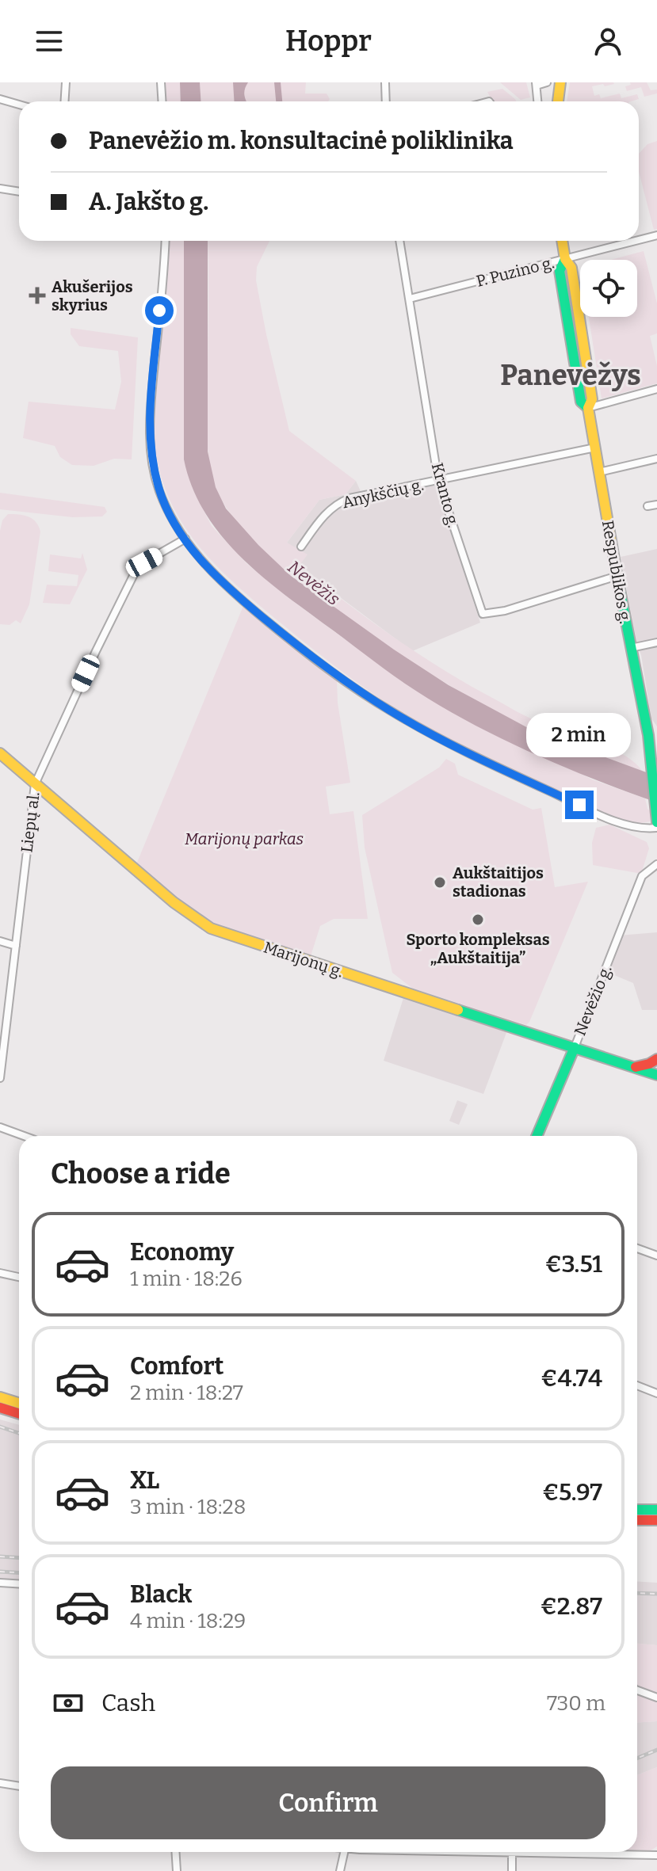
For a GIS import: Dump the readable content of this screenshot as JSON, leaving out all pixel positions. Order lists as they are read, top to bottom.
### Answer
{
  "streets": {
    "main road": ["Respublikos g.", "Marijonų g.", "Nevėžio g."],
    "street": [
      "P. Puzino g.",
      "Anykščių g.",
      "Kranto g.",
      "Liepų al."
    ]
  },
  "crossings": [
    ["P. Puzino g.", "Kranto g."],
    ["P. Puzino g.", "Respublikos g."],
    ["Anykščių g.", "Kranto g."],
    ["Anykščių g.", "Respublikos g."],
    ["Kranto g.", "Respublikos g."],
    ["Liepų al.", "Marijonų g."],
    ["Marijonų g.", "Nevėžio g."]
  ],
  "districts": ["Panevėžys"],
  "water": ["Nevėžis"],
  "parks": ["Marijonų parkas"],
  "places": {
    "health": ["Akušerijos skyrius"],
    "other": ["Aukštaitijos stadionas", "Sporto kompleksas „Aukštaitija”"]
  },
  "page": {
    "header": "Hoppr",
    "banner": ["Panevėžio m. konsultacinė poliklinika", "A. Jakšto g."],
    "bubble": "2 min",
    "heading": "Choose a ride",
    "list": [
      {
        "name": "Economy",
        "note": "1 min · 18:26",
        "value": "€3.51"
      },
      {
        "name": "Comfort",
        "note": "2 min · 18:27",
        "value": "€4.74"
      },
      {
        "name": "XL",
        "note": "3 min · 18:28",
        "value": "€5.97"
      },
      {
        "name": "Black",
        "note": "4 min · 18:29",
        "value": "€2.87"
      }
    ],
    "pay": ["Cash", "730 m"],
    "buttons": "Confirm"
  }
}
